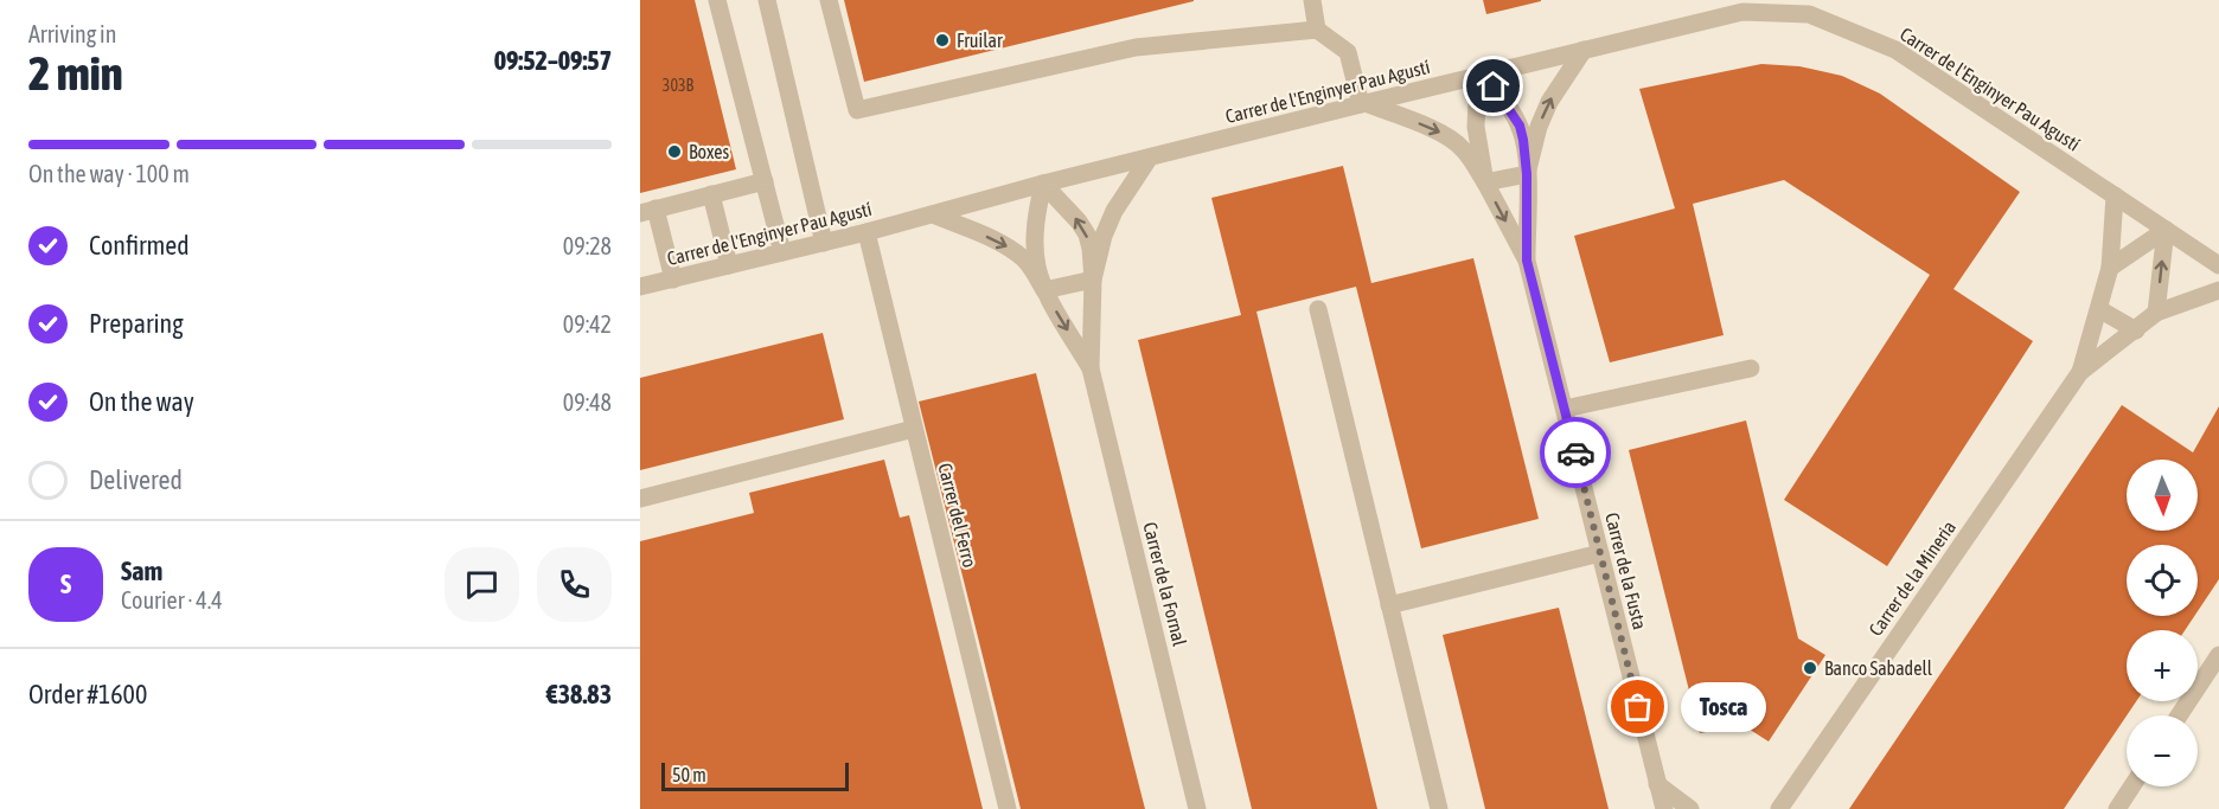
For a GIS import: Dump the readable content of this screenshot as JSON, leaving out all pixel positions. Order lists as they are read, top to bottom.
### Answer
{
  "streets": {
    "street": [
      "Carrer de l'Enginyer Pau Agustí",
      "Carrer del Ferro",
      "Carrer de la Fusta",
      "Carrer de la Mineria",
      "Carrer de la Fornal"
    ]
  },
  "crossings": [
    ["Carrer de l'Enginyer Pau Agustí", "Carrer del Ferro"],
    ["Carrer de l'Enginyer Pau Agustí", "Carrer de la Fusta"],
    ["Carrer de l'Enginyer Pau Agustí", "Carrer de la Mineria"],
    ["Carrer de l'Enginyer Pau Agustí", "Carrer de la Fornal"]
  ],
  "places": [
    "Fruilar",
    "Boxes",
    "Banco Sabadell",
    "Tosca"
  ],
  "house_numbers": ["303B"],
  "scale_bar": "50 m",
  "north": "bottom",
  "page": {
    "heading": ["2 min", "Arriving in", "09:52–09:57"],
    "panel": [
      "Sam",
      "Courier · 4.4",
      "Order #1600",
      "€38.83"
    ],
    "bar": "On the way · 100 m",
    "list": [
      ["Confirmed", "09:28"],
      ["Preparing", "09:42"],
      ["On the way", "09:48"],
      "Delivered"
    ],
    "map_buttons": ["+", "−"],
    "round": "S",
    "bubble": "Tosca",
    "scale": "50 m"
  }
}
